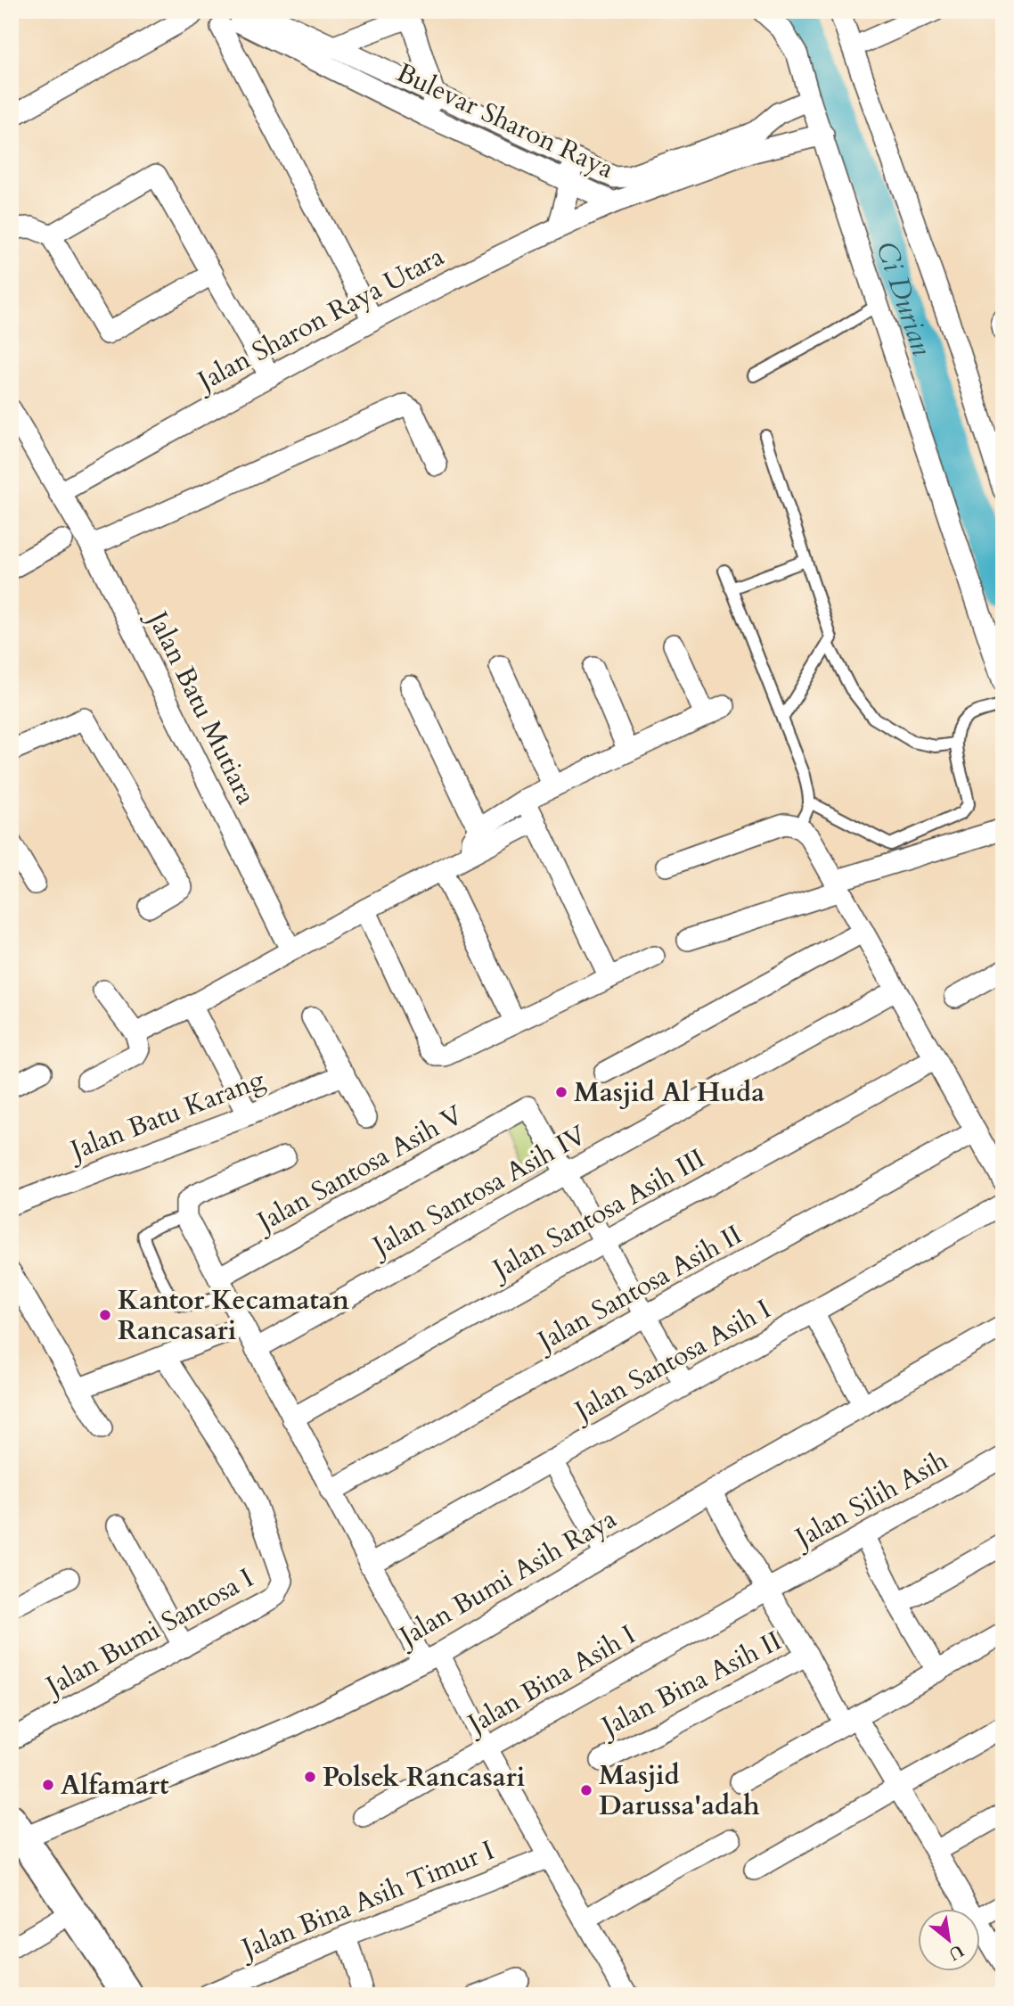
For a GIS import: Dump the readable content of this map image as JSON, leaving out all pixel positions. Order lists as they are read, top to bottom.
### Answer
{
  "streets": {
    "street": [
      "Bulevar Sharon Raya",
      "Jalan Sharon Raya Utara",
      "Jalan Batu Mutiara",
      "Jalan Batu Karang",
      "Jalan Santosa Asih V",
      "Jalan Santosa Asih IV",
      "Jalan Santosa Asih III",
      "Jalan Santosa Asih II",
      "Jalan Santosa Asih I",
      "Jalan Silih Asih",
      "Jalan Bumi Asih Raya",
      "Jalan Bumi Santosa I",
      "Jalan Bina Asih I",
      "Jalan Bina Asih II",
      "Jalan Bina Asih Timur I"
    ]
  },
  "crossings": [
    ["Bulevar Sharon Raya", "Jalan Sharon Raya Utara"],
    ["Jalan Sharon Raya Utara", "Jalan Batu Mutiara"],
    ["Jalan Santosa Asih V", "Jalan Santosa Asih IV"],
    ["Jalan Silih Asih", "Jalan Bina Asih I"]
  ],
  "water": ["Ci Durian"],
  "places": [
    "Masjid Al Huda",
    "Kantor Kecamatan Rancasari",
    "Polsek Rancasari",
    "Alfamart",
    "Masjid Darussa'adah"
  ],
  "north": "bottom right"
}
